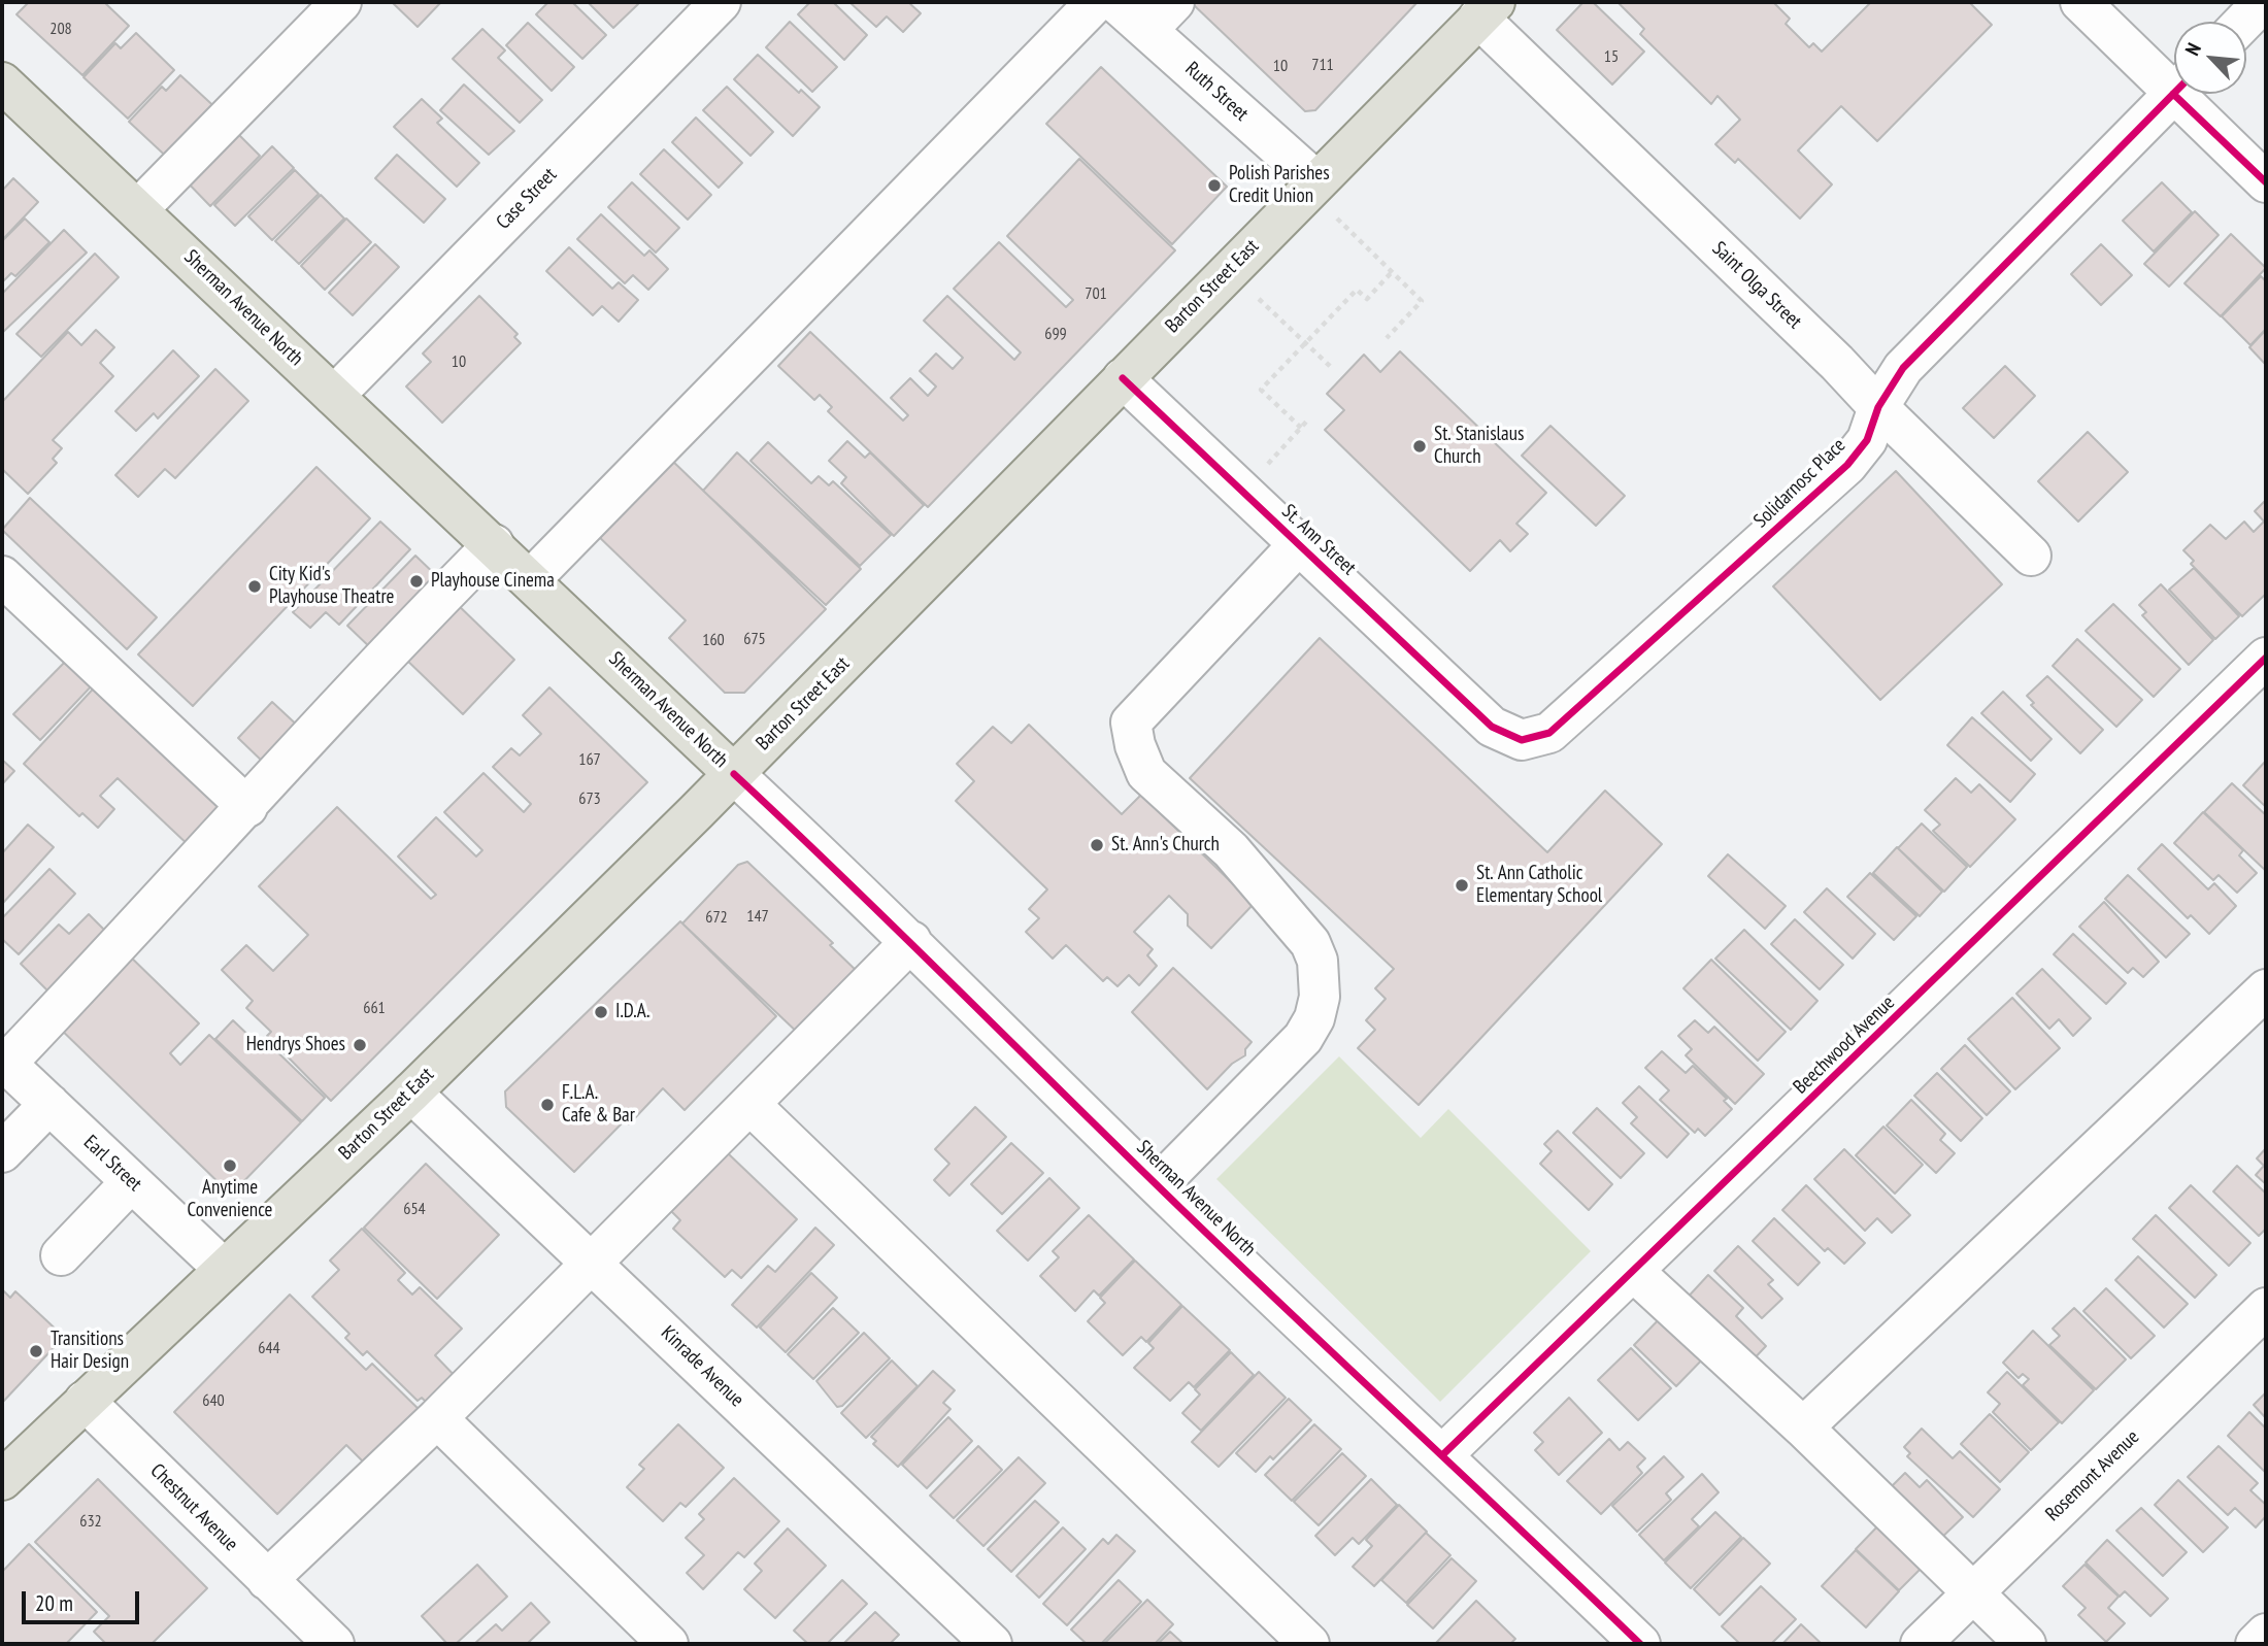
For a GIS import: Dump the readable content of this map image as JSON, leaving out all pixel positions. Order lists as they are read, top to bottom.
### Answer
{
  "streets": {
    "main road": ["Barton Street East", "Sherman Avenue North"],
    "street": [
      "Ruth Street",
      "Case Street",
      "Saint Olga Street",
      "Solidarnosc Place",
      "St. Ann Street",
      "Beechwood Avenue",
      "Earl Street",
      "Kinrade Avenue",
      "Rosemont Avenue",
      "Chestnut Avenue"
    ]
  },
  "crossings": [
    ["Ruth Street", "Barton Street East"],
    ["Case Street", "Sherman Avenue North"],
    ["Saint Olga Street", "Barton Street East"],
    ["Saint Olga Street", "Solidarnosc Place"],
    ["Barton Street East", "Sherman Avenue North"],
    ["Barton Street East", "St. Ann Street"],
    ["Barton Street East", "Earl Street"],
    ["Barton Street East", "Kinrade Avenue"],
    ["Barton Street East", "Chestnut Avenue"],
    ["Sherman Avenue North", "Beechwood Avenue"],
    ["Solidarnosc Place", "St. Ann Street"]
  ],
  "places": [
    "Polish Parishes Credit Union",
    "St. Stanislaus Church",
    "Playhouse Cinema",
    "City Kid's Playhouse Theatre",
    "St. Ann's Church",
    "St. Ann Catholic Elementary School",
    "I.D.A.",
    "Hendrys Shoes",
    "F.L.A. Cafe & Bar",
    "Anytime Convenience",
    "Transitions Hair Design"
  ],
  "house_numbers": [
    "208",
    "15",
    "711",
    "10",
    "701",
    "699",
    "10",
    "675",
    "160",
    "167",
    "673",
    "147",
    "672",
    "661",
    "654",
    "644",
    "640",
    "632"
  ],
  "scale_bar": "20 m",
  "north": "top left"
}
